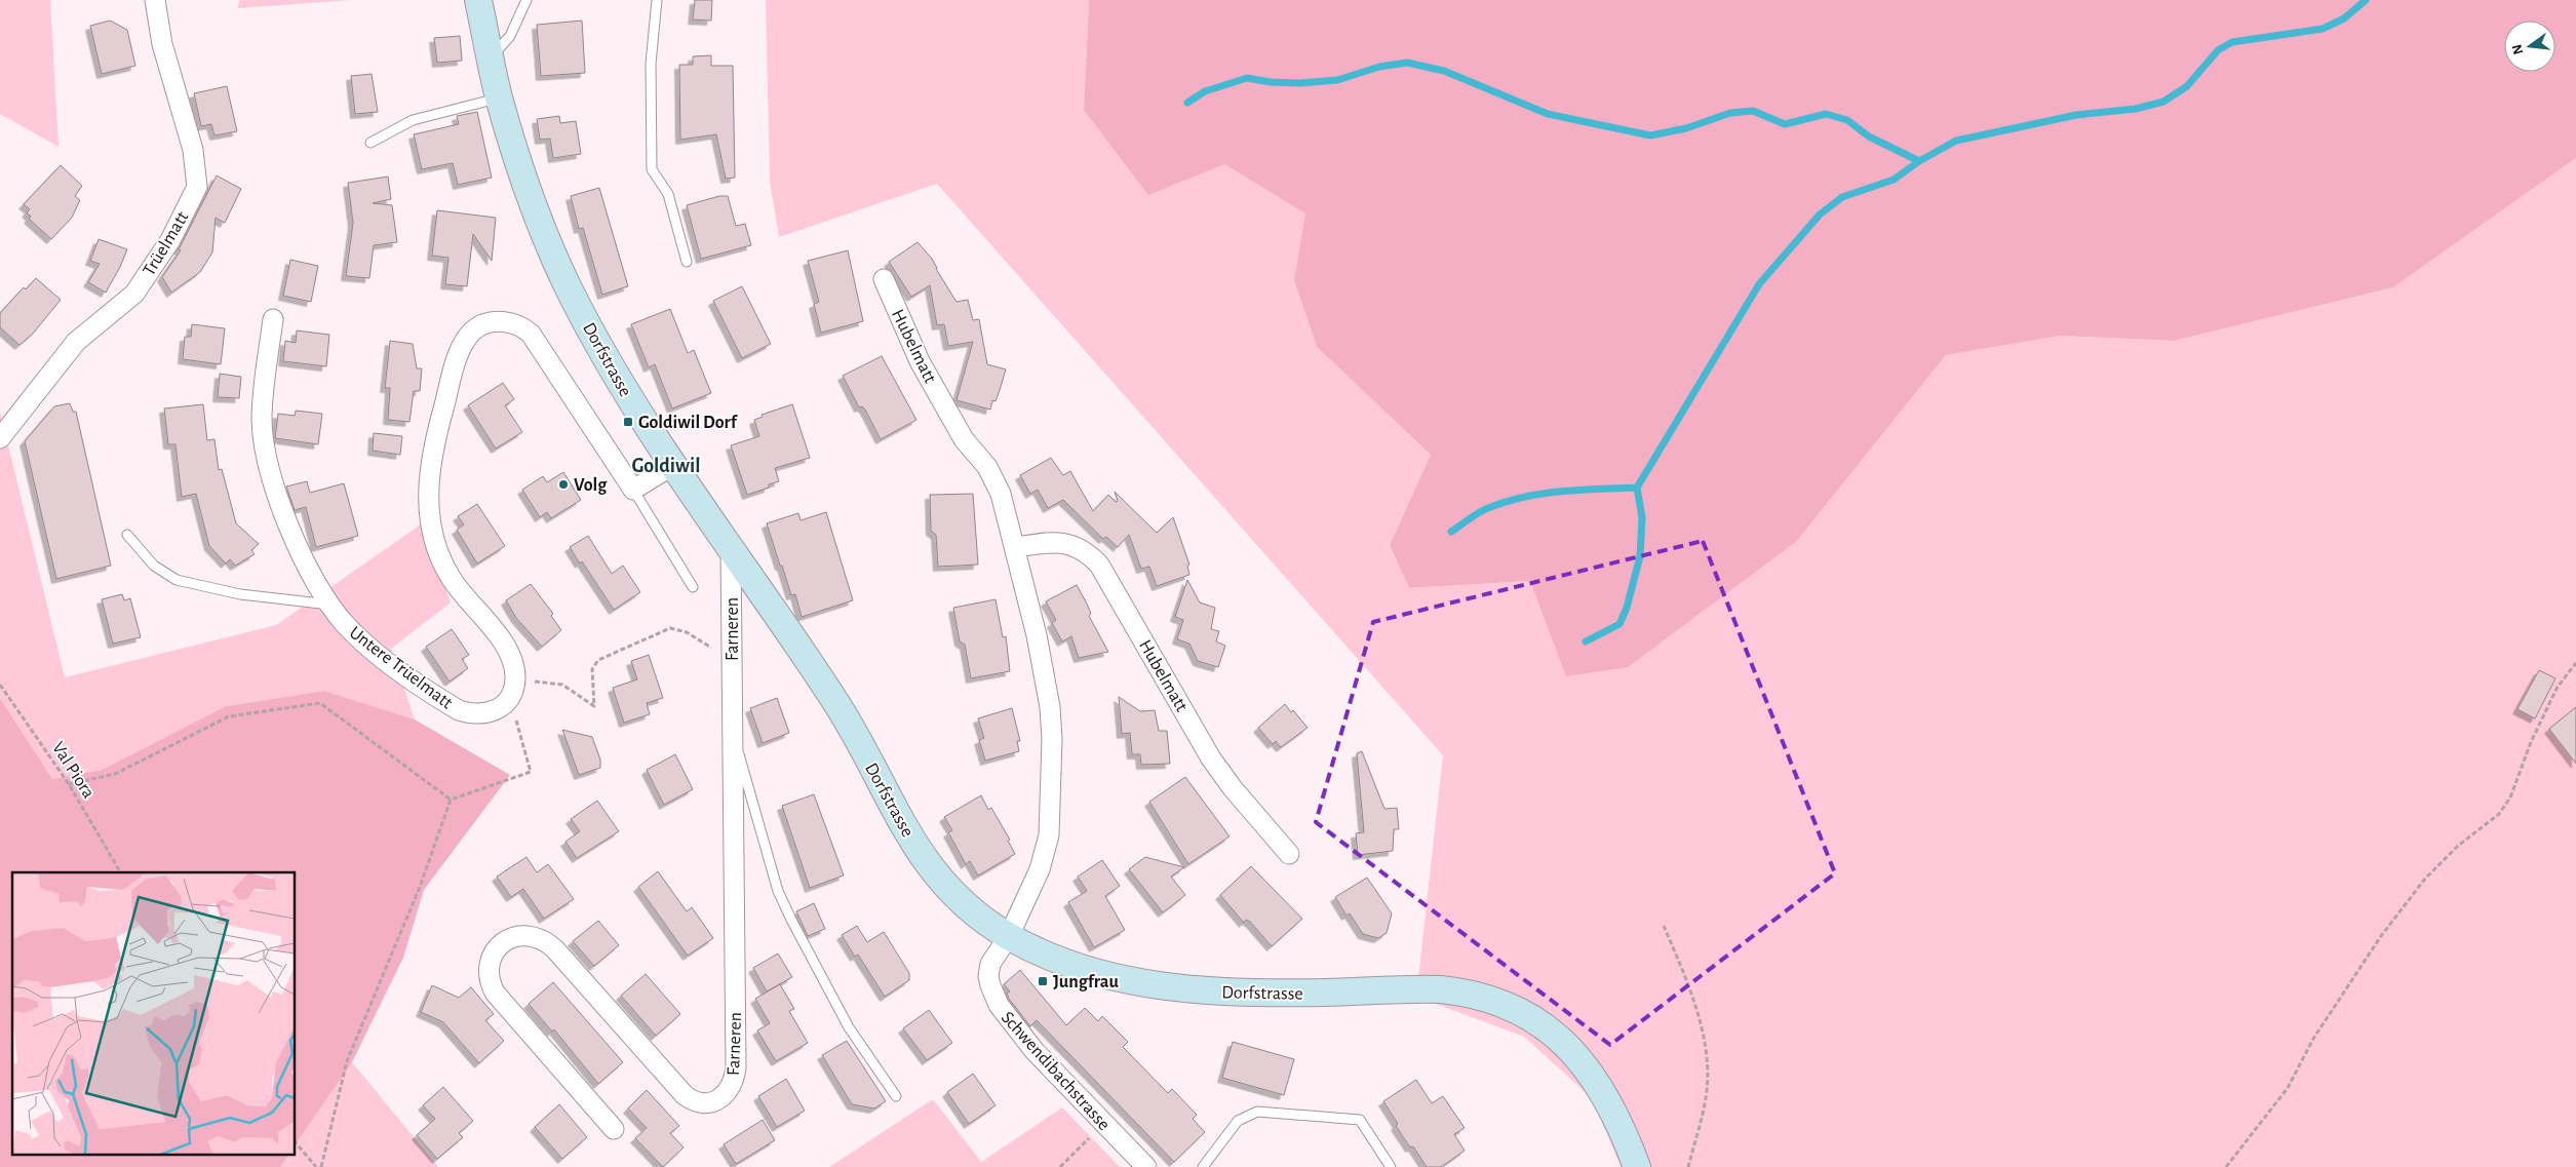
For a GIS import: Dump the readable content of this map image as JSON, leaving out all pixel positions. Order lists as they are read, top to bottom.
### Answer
{
  "streets": {
    "street": [
      "Trüelmatt",
      "Hubelmatt",
      "Dorfstrasse",
      "Farneren",
      "Untere Trüelmatt",
      "Schwendibachstrasse"
    ],
    "path": ["Val Piora"]
  },
  "crossings": [
    ["Hubelmatt", "Dorfstrasse"],
    ["Hubelmatt", "Schwendibachstrasse"],
    ["Dorfstrasse", "Farneren"],
    ["Dorfstrasse", "Schwendibachstrasse"]
  ],
  "districts": ["Goldiwil"],
  "places": {
    "transit": ["Goldiwil Dorf", "Jungfrau"],
    "other": ["Volg"]
  },
  "north": "left"
}
